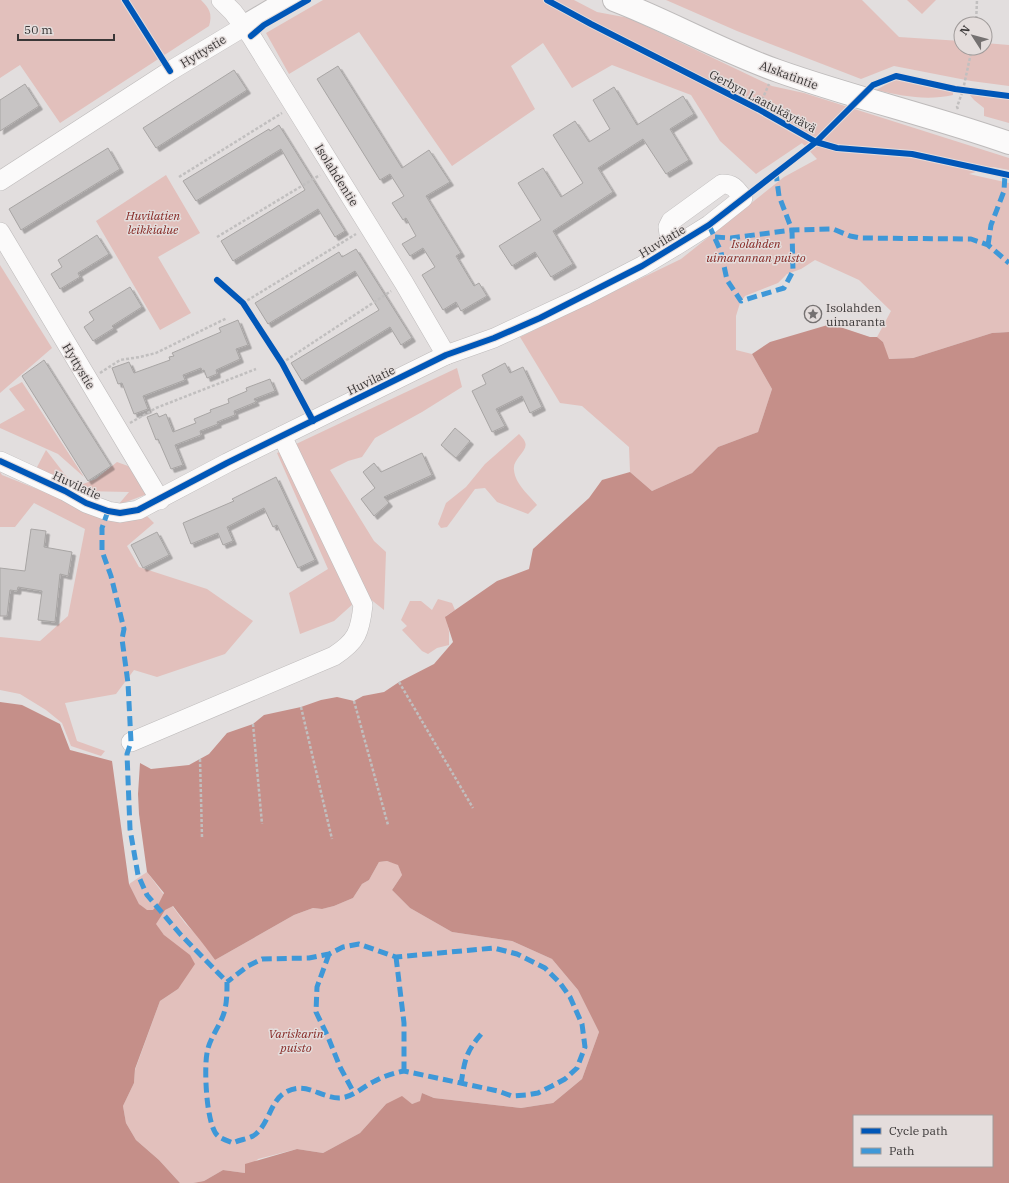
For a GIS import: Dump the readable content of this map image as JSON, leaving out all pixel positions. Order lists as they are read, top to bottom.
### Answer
{
  "streets": {
    "main road": ["Alskatintie"],
    "street": ["Hyttystie", "Isolahdentie", "Huvilatie"],
    "cycle path": ["Gerbyn Laatukäytävä"]
  },
  "crossings": [
    ["Hyttystie", "Isolahdentie"],
    ["Hyttystie", "Huvilatie"],
    ["Isolahdentie", "Huvilatie"]
  ],
  "parks": ["Huvilatien leikkialue", "Isolahden uimarannan puisto", "Variskarin puisto"],
  "places": {
    "place": ["Isolahden uimaranta"]
  },
  "legend": ["Cycle path", "Path"],
  "scale_bar": "50 m",
  "north": "top left"
}
